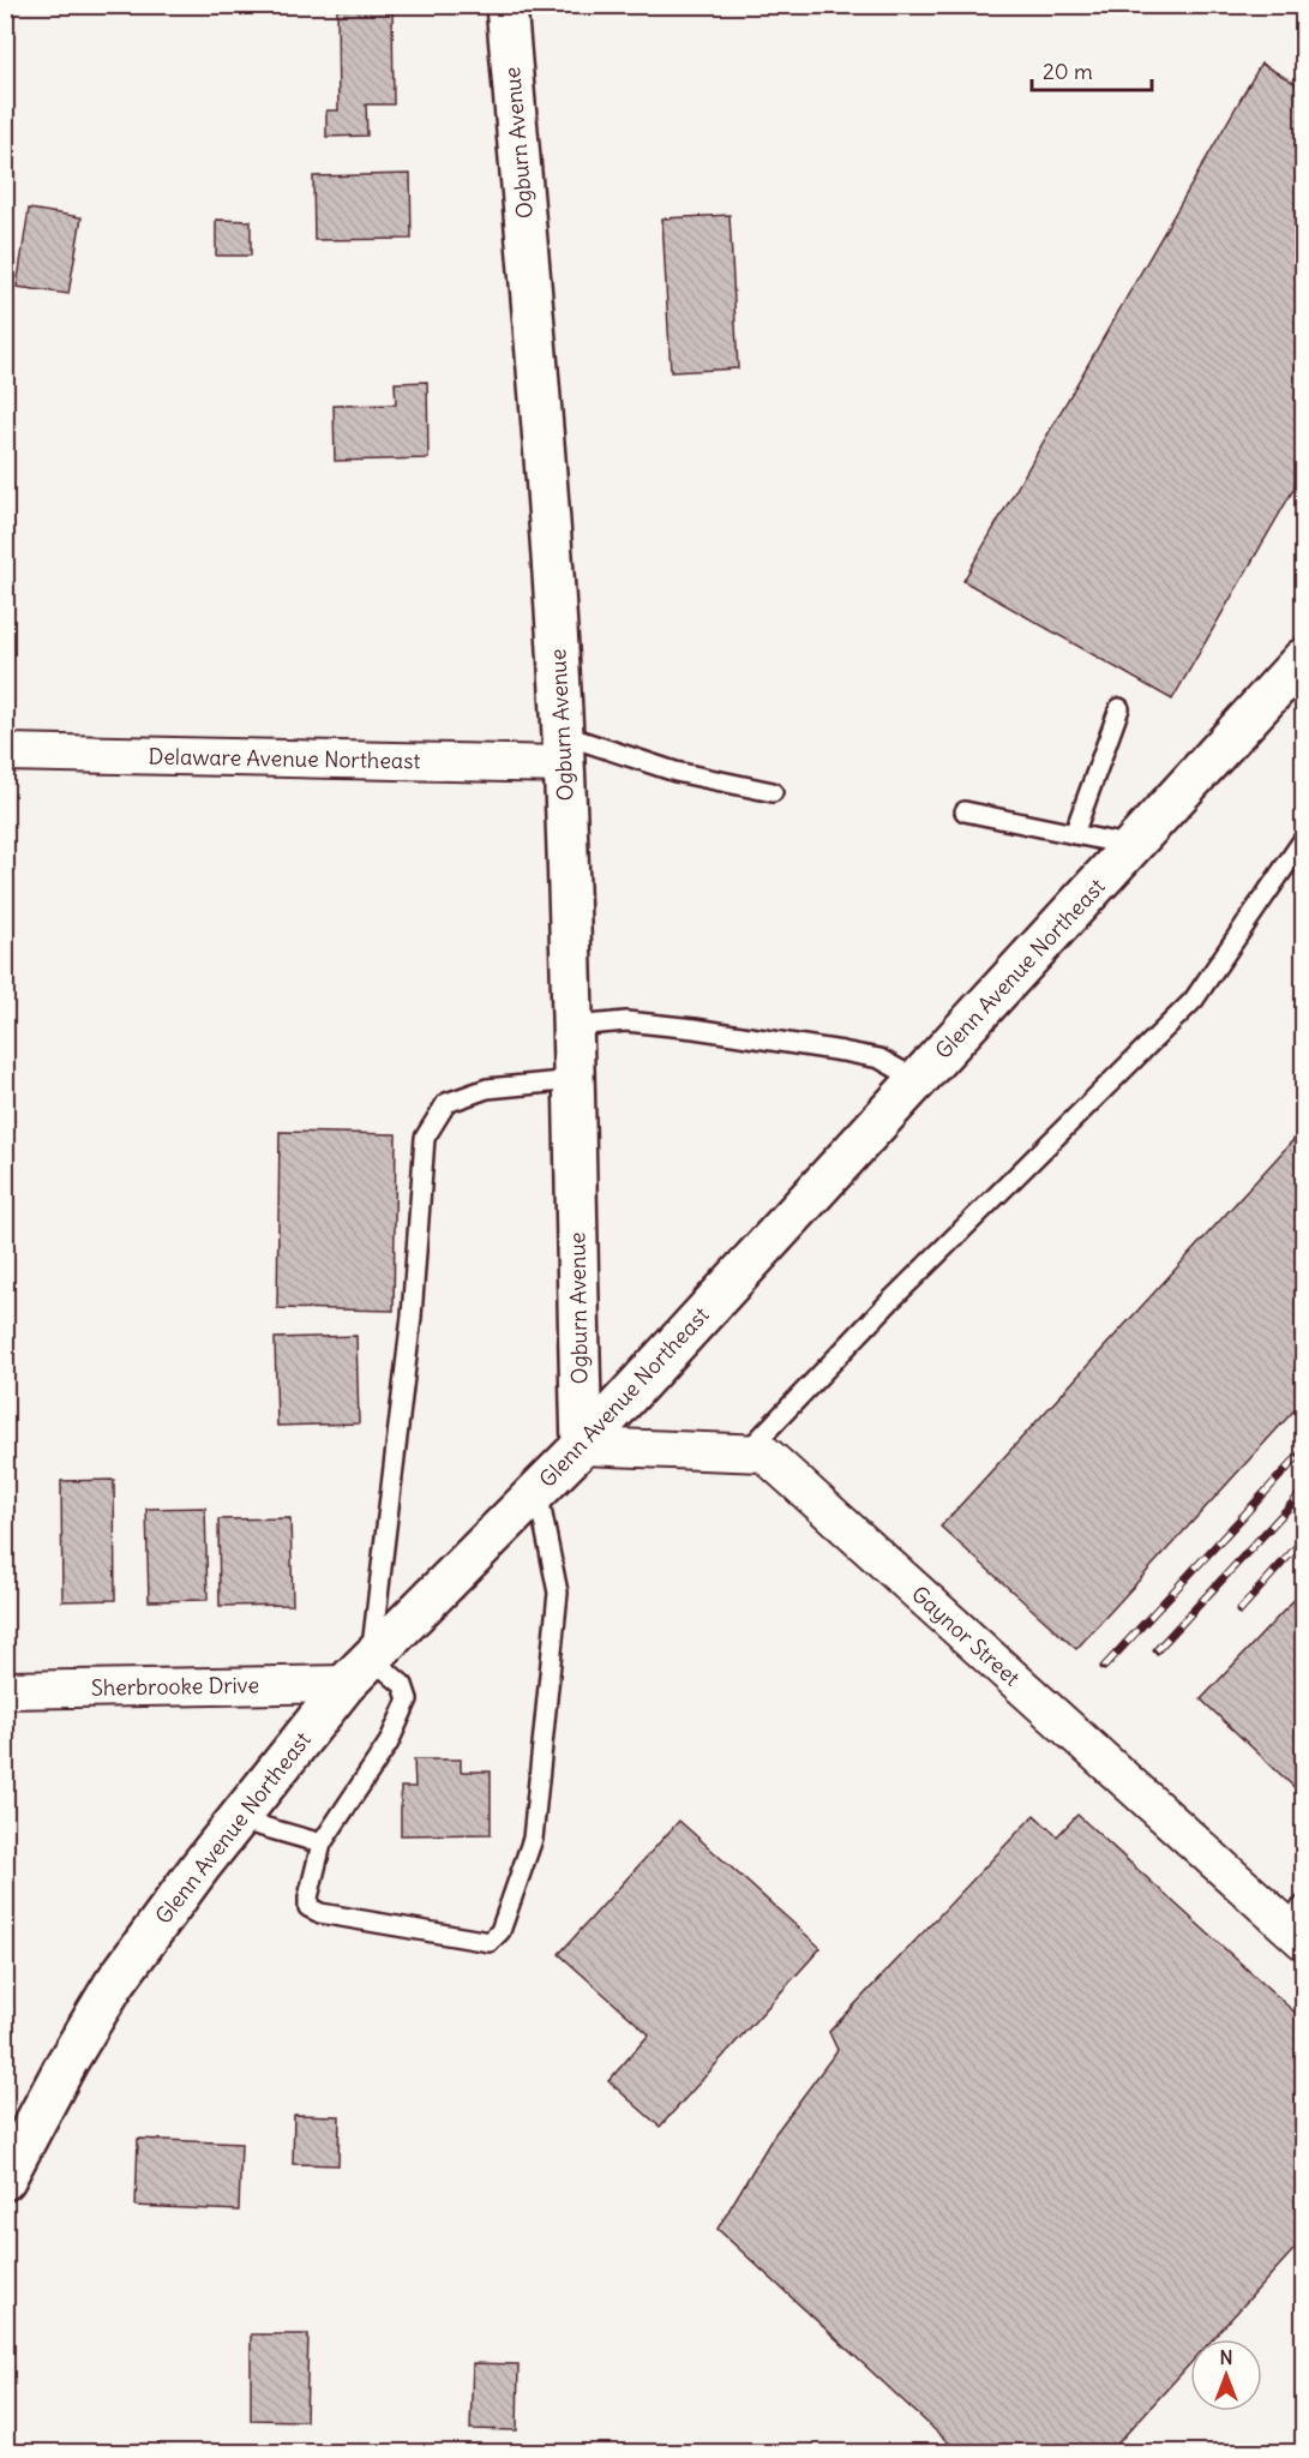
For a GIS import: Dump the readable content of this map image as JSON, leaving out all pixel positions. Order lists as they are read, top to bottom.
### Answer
{
  "streets": {
    "street": [
      "Ogburn Avenue",
      "Delaware Avenue Northeast",
      "Glenn Avenue Northeast",
      "Gaynor Street",
      "Sherbrooke Drive"
    ]
  },
  "crossings": [
    ["Ogburn Avenue", "Delaware Avenue Northeast"],
    ["Ogburn Avenue", "Glenn Avenue Northeast"],
    ["Ogburn Avenue", "Gaynor Street"],
    ["Glenn Avenue Northeast", "Gaynor Street"],
    ["Glenn Avenue Northeast", "Sherbrooke Drive"]
  ],
  "scale_bar": "20 m",
  "north": "top"
}
